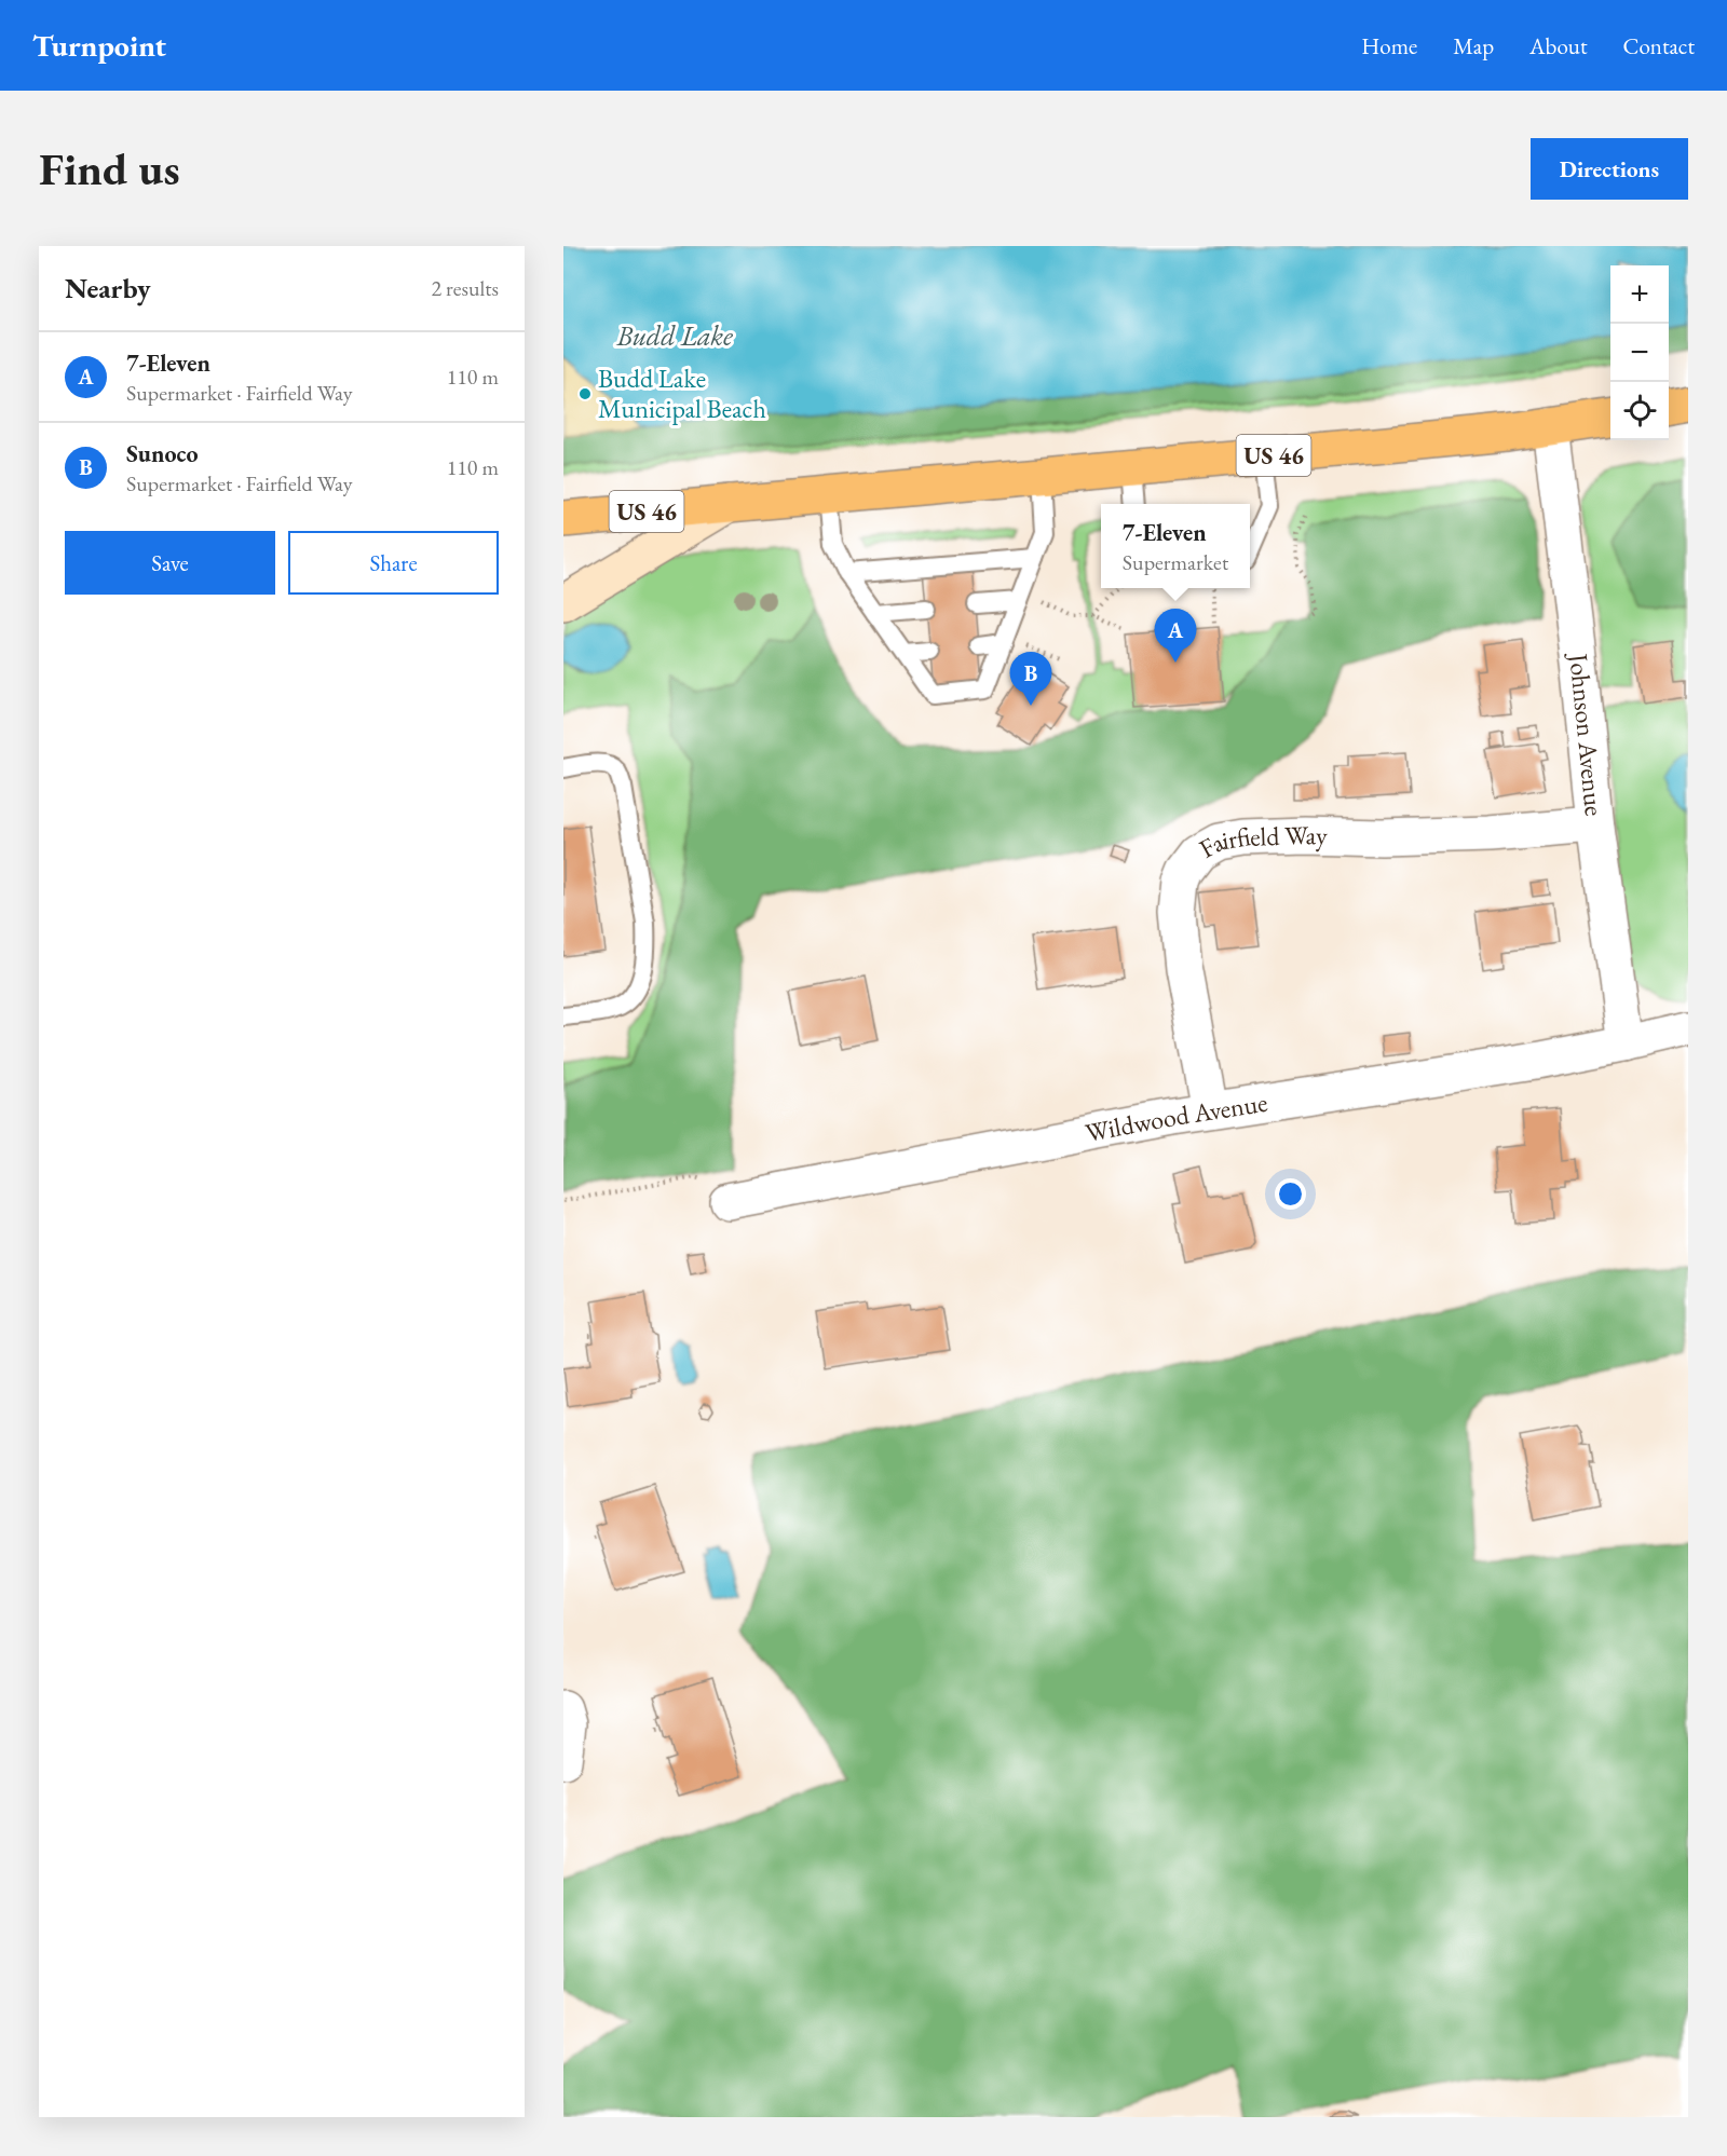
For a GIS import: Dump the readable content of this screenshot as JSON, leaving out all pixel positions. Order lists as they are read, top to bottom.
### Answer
{
  "streets": {
    "main road": ["US 46"],
    "street": ["Johnson Avenue", "Fairfield Way", "Wildwood Avenue"]
  },
  "crossings": [
    ["US 46", "Johnson Avenue"],
    ["Johnson Avenue", "Fairfield Way"],
    ["Johnson Avenue", "Wildwood Avenue"],
    ["Fairfield Way", "Wildwood Avenue"]
  ],
  "water": ["Budd Lake"],
  "places": ["Budd Lake Municipal Beach"],
  "page": {
    "header": "Turnpoint",
    "nav": [
      "Home",
      "Map",
      "About",
      "Contact"
    ],
    "buttons": [
      "Directions",
      ["Save", "Share"]
    ],
    "title": "Find us",
    "heading": ["Nearby", "2 results"],
    "map_buttons": ["+", "−"],
    "list": [
      {
        "mark": "A",
        "name": "7-Eleven",
        "note": "Supermarket · Fairfield Way",
        "value": "110 m"
      },
      {
        "mark": "B",
        "name": "Sunoco",
        "note": "Supermarket · Fairfield Way",
        "value": "110 m"
      }
    ],
    "popup": ["7-Eleven", "Supermarket"],
    "pins": ["A", "B"]
  }
}
